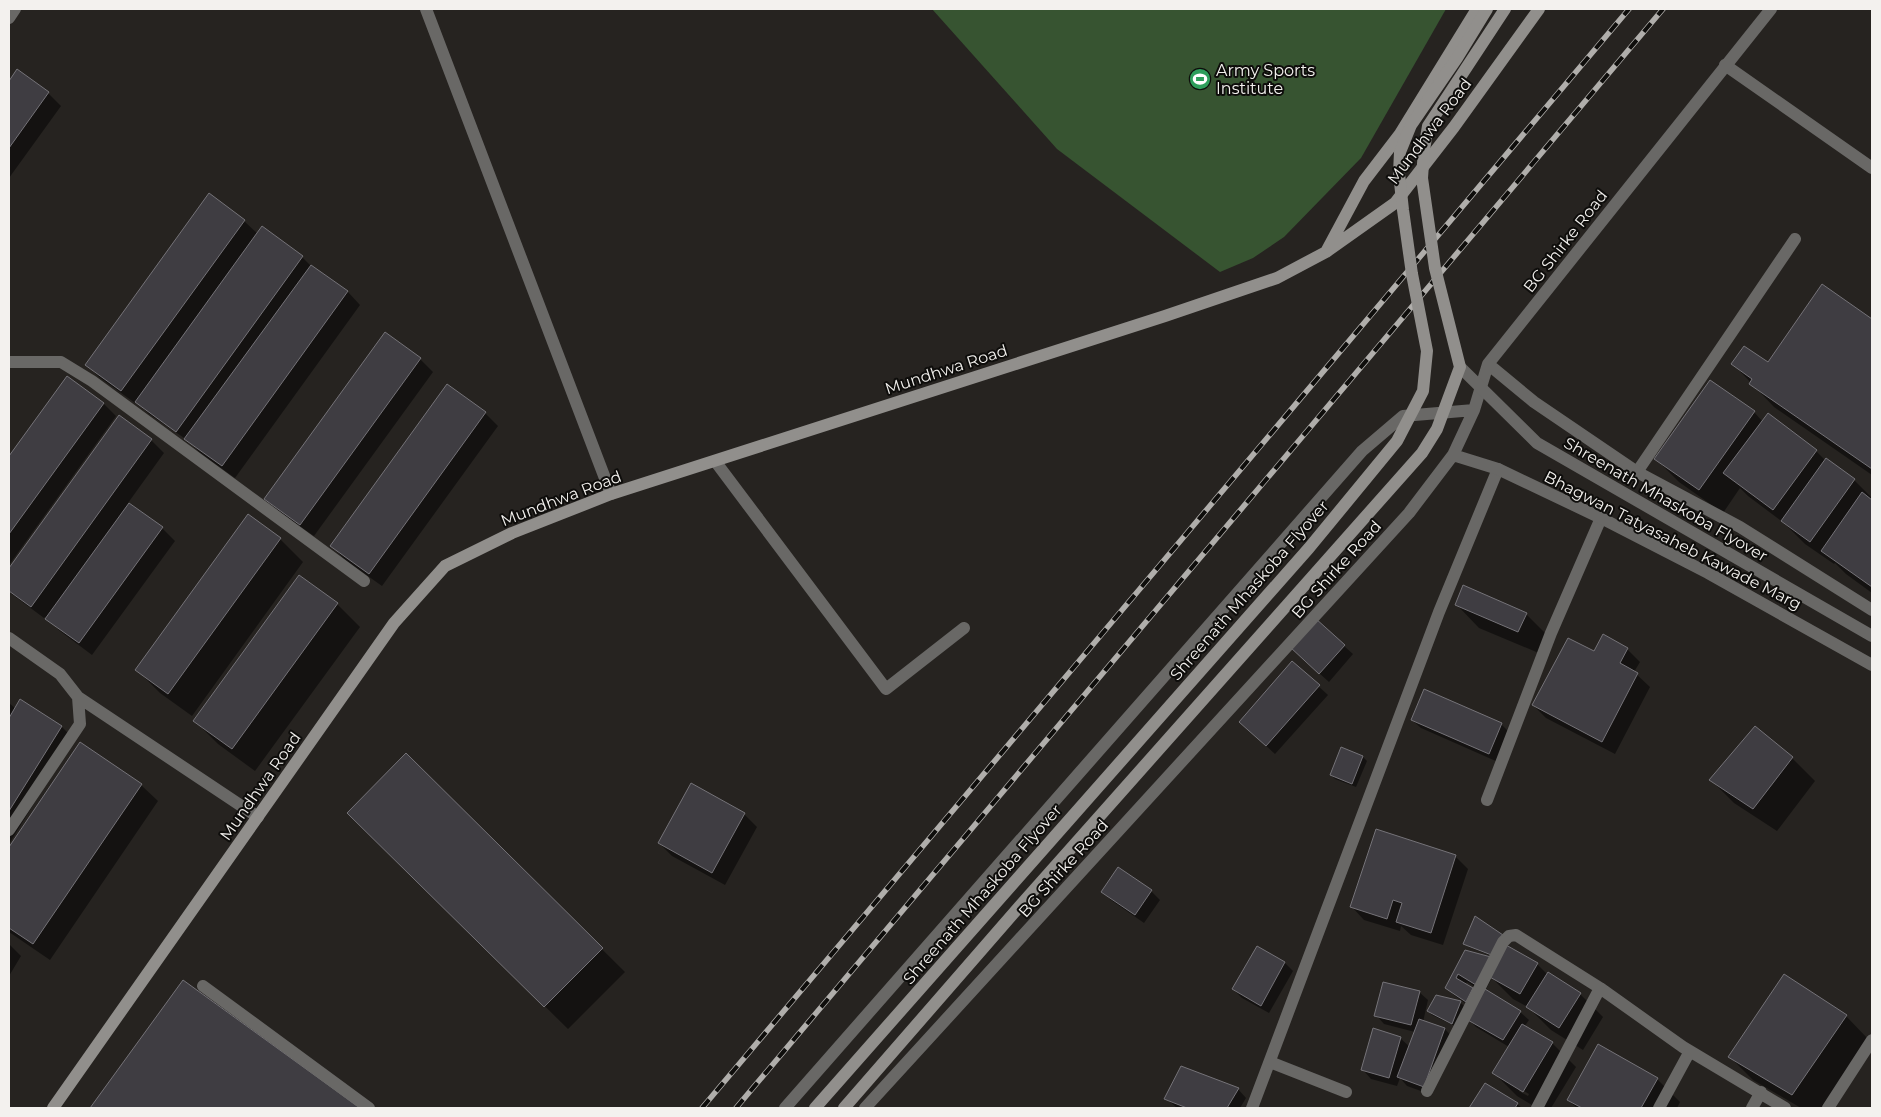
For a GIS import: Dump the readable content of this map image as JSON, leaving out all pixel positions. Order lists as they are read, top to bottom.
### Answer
{
  "streets": {
    "main road": ["Mundhwa Road", "Shreenath Mhaskoba Flyover"],
    "street": ["BG Shirke Road", "Bhagwan Tatyasaheb Kawade Marg"]
  },
  "crossings": [
    ["BG Shirke Road", "Bhagwan Tatyasaheb Kawade Marg"]
  ],
  "places": {
    "sports": ["Army Sports Institute"]
  }
}
